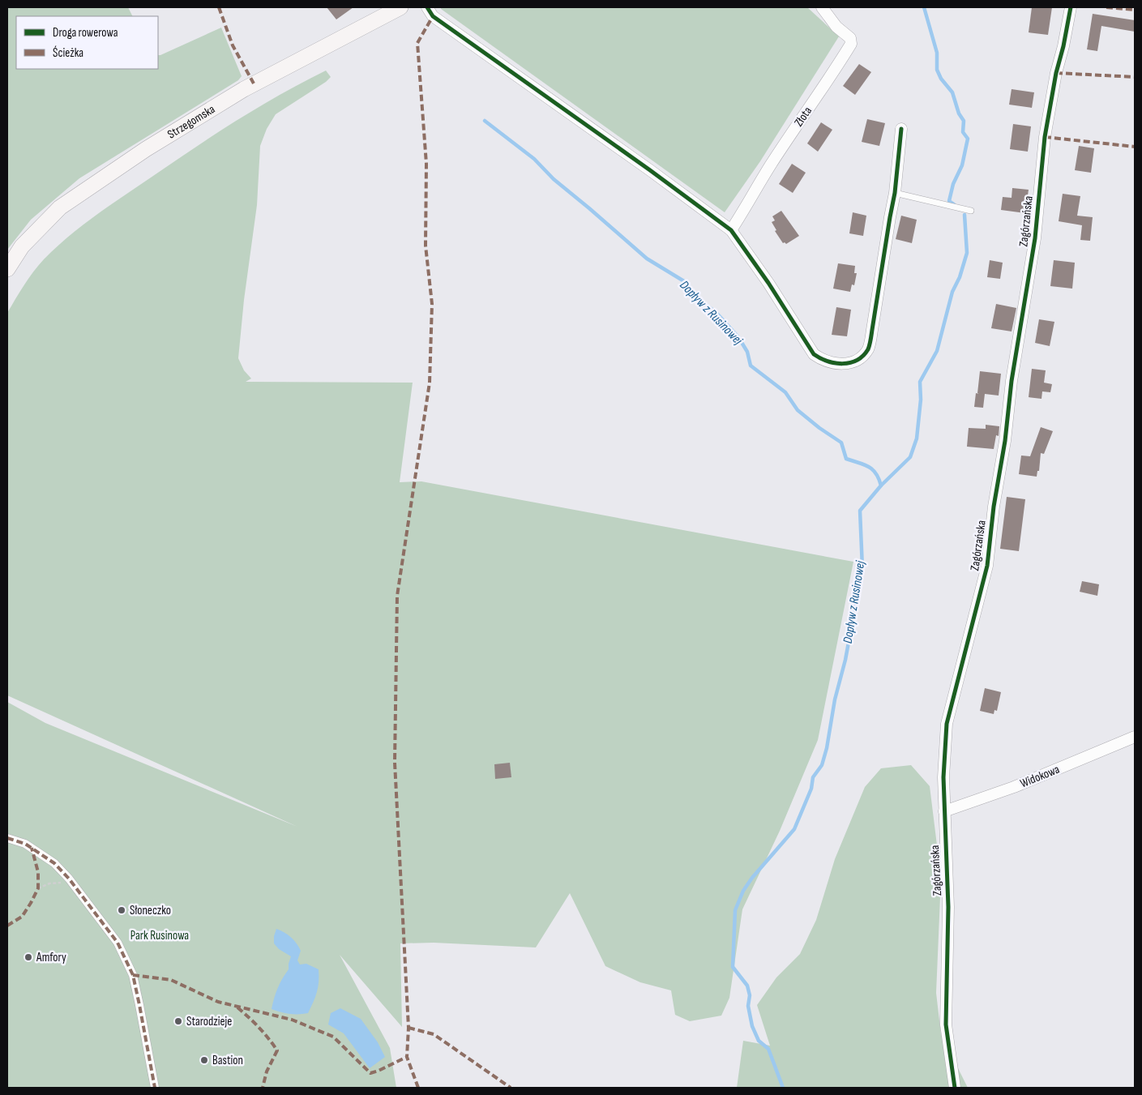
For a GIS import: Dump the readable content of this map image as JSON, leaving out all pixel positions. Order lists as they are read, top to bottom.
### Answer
{
  "streets": {
    "main road": ["Strzegomska"],
    "street": ["Złota", "Zagórzańska", "Widokowa"]
  },
  "crossings": [
    ["Zagórzańska", "Widokowa"]
  ],
  "water": ["Dopływ z Rusinowej"],
  "parks": ["Park Rusinowa"],
  "places": [
    "Słoneczko",
    "Amfory",
    "Starodzieje",
    "Bastion"
  ],
  "legend": ["Droga rowerowa", "Ścieżka"]
}
